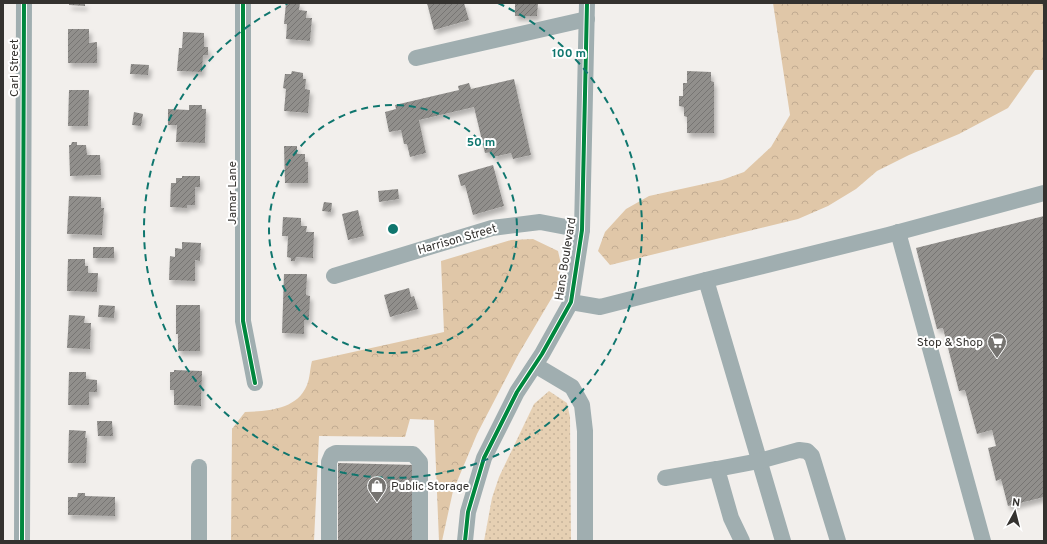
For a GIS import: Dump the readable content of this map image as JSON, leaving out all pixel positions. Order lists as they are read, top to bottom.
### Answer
{
  "streets": {
    "street": [
      "Carl Street",
      "Jamar Lane",
      "Harrison Street",
      "Hans Boulevard"
    ]
  },
  "crossings": [
    ["Harrison Street", "Hans Boulevard"]
  ],
  "places": {
    "supermarket": ["Stop & Shop"],
    "shop": ["Public Storage"]
  },
  "north": "top",
  "rings": ["100 m", "50 m"]
}
